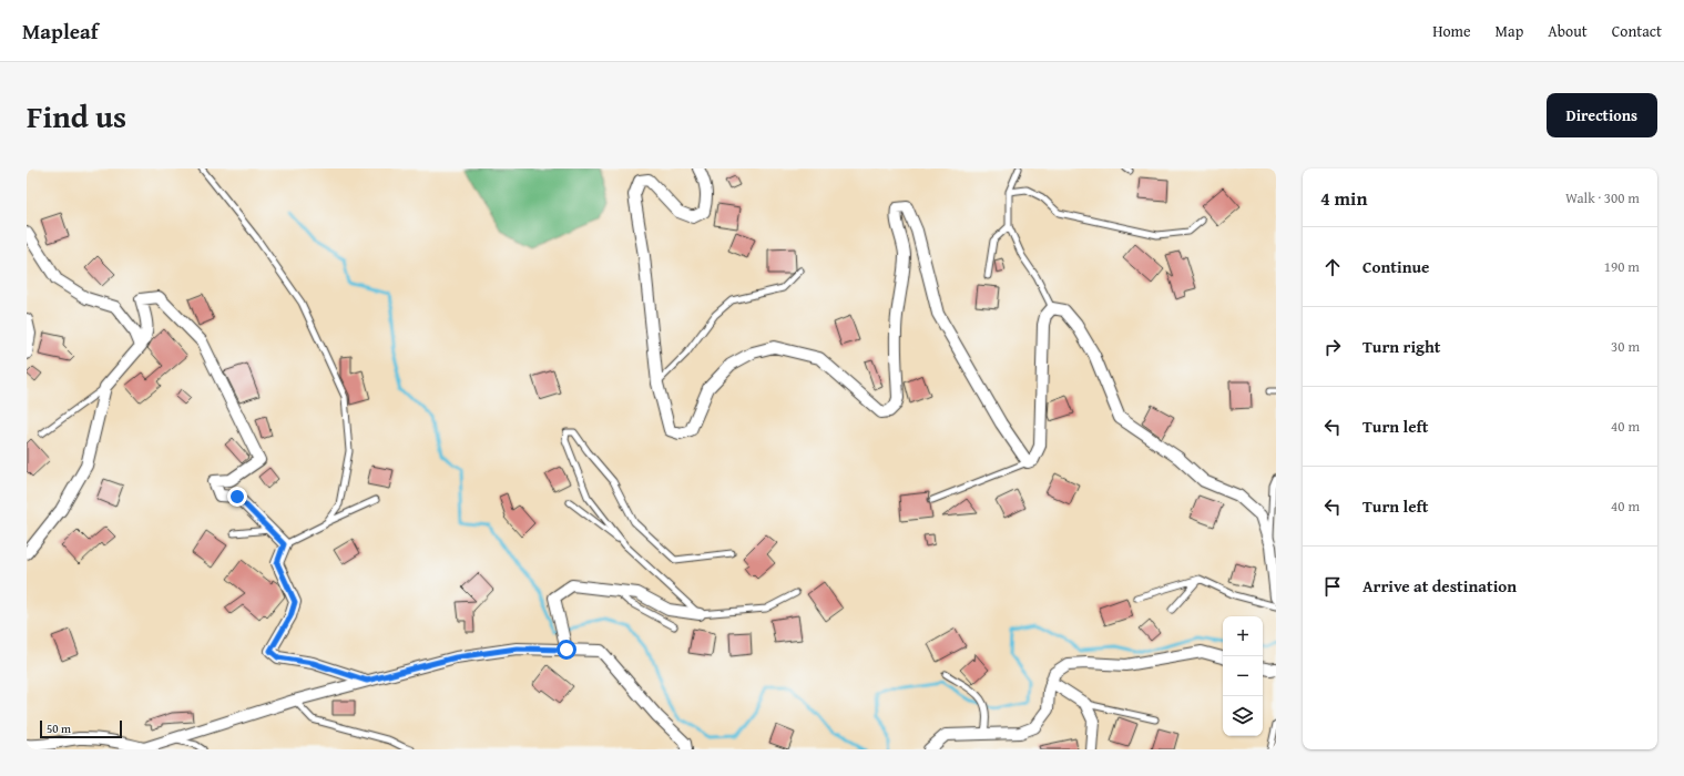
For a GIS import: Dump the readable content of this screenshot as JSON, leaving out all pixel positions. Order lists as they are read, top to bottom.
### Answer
{
  "scale_bar": "50 m",
  "page": {
    "header": "Mapleaf",
    "nav": [
      "Home",
      "Map",
      "About",
      "Contact"
    ],
    "title": "Find us",
    "buttons": "Directions",
    "heading": ["4 min", "Walk · 300 m"],
    "list": [
      ["Continue", "190 m"],
      ["Turn right", "30 m"],
      ["Turn left", "40 m"],
      ["Turn left", "40 m"],
      "Arrive at destination"
    ],
    "map_buttons": ["+", "−"],
    "scale": "50 m"
  }
}
